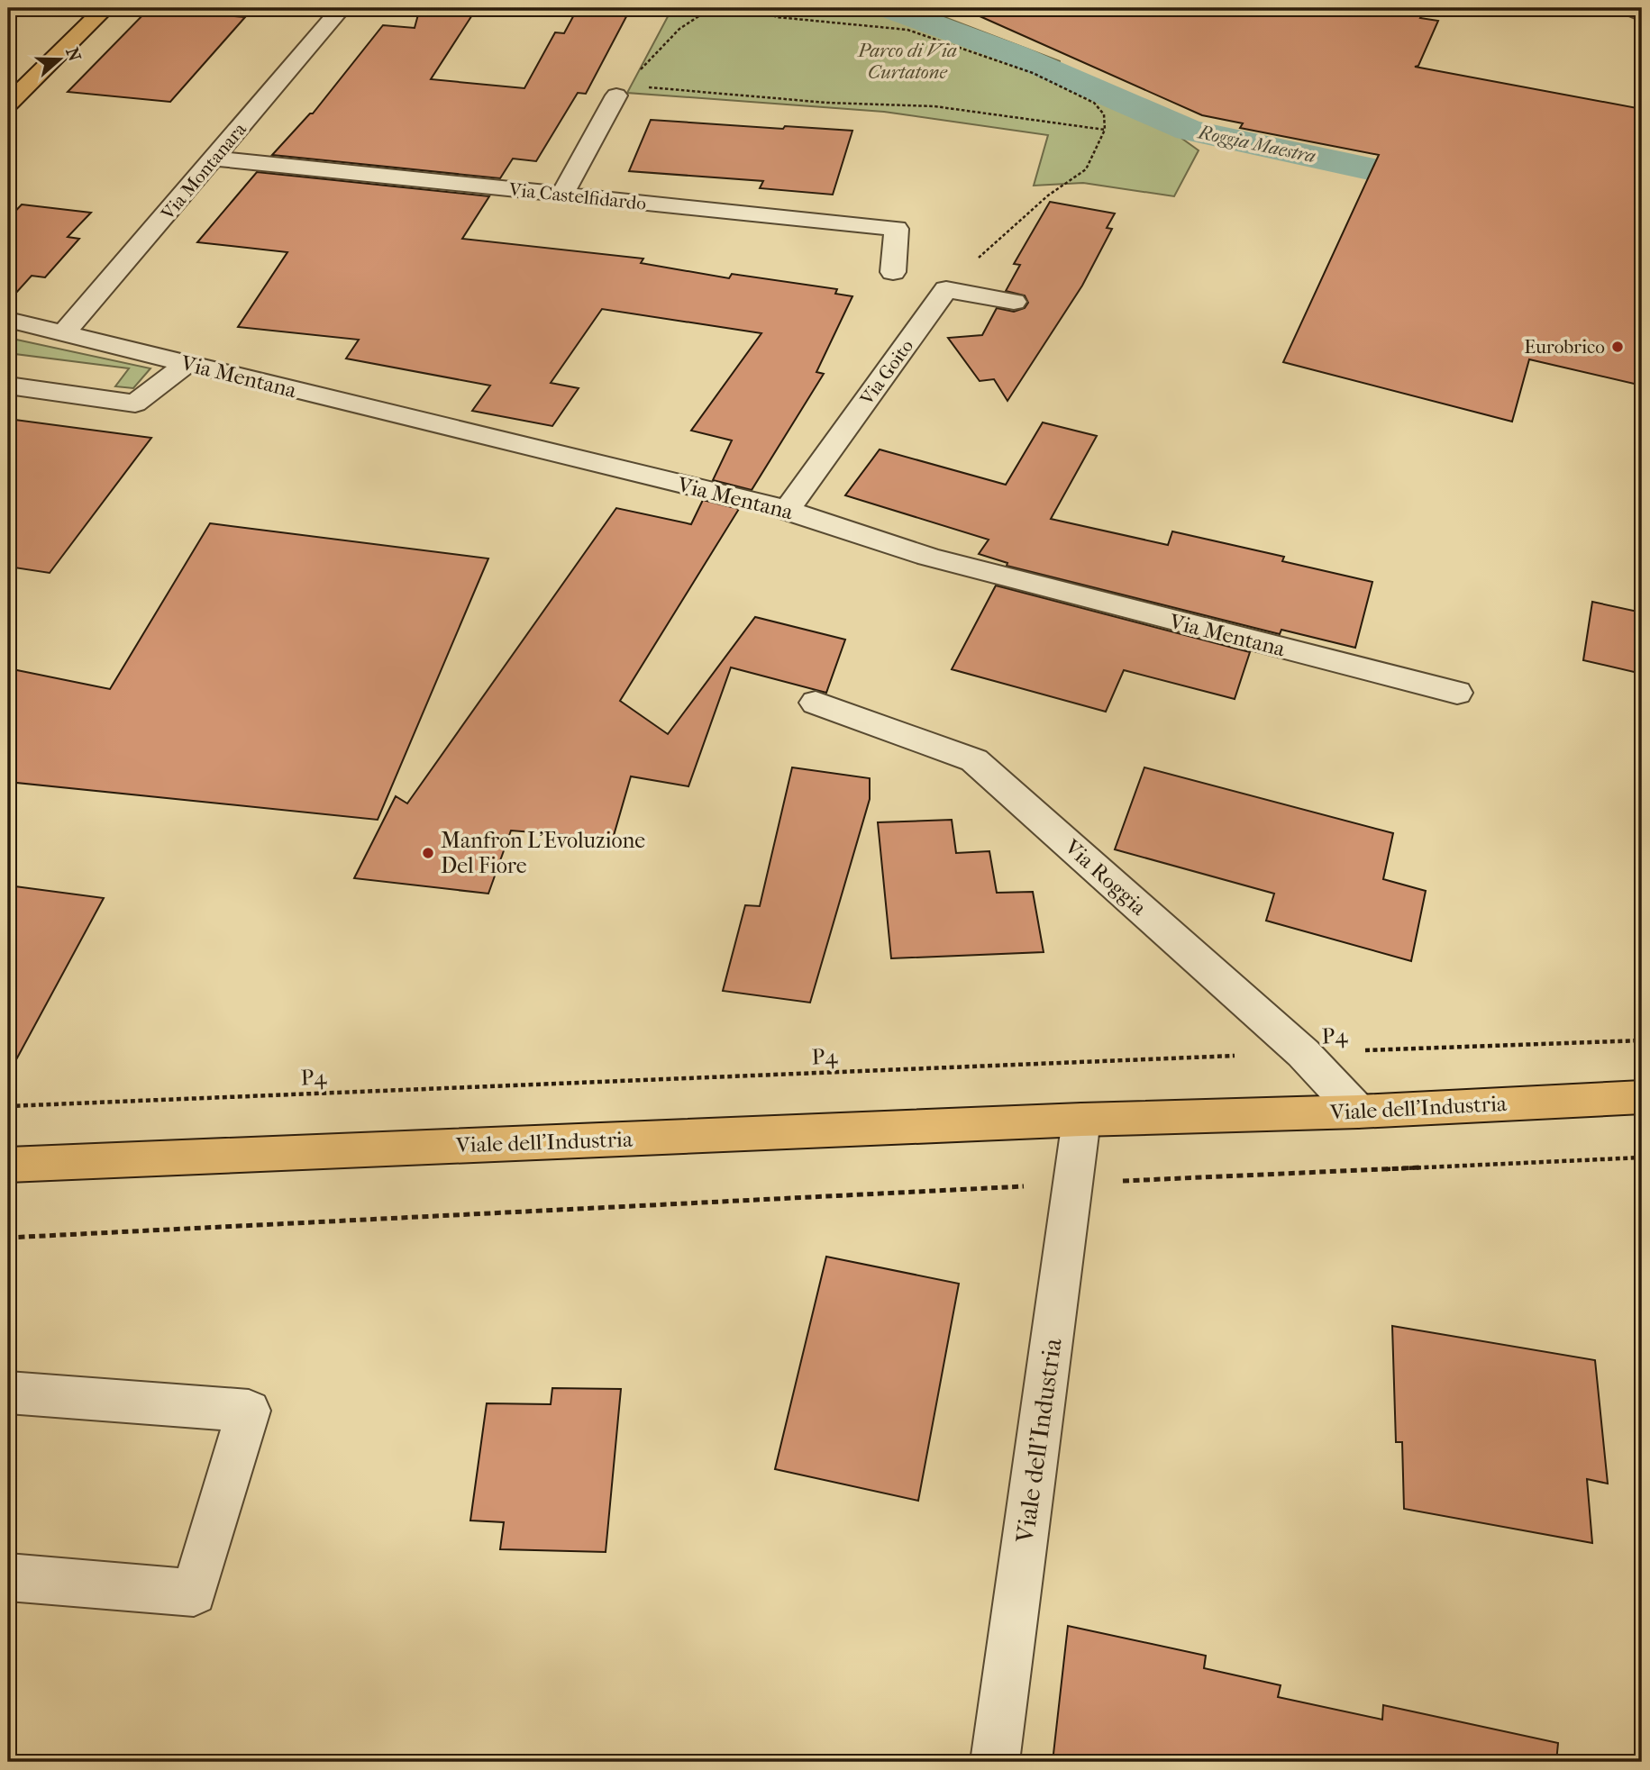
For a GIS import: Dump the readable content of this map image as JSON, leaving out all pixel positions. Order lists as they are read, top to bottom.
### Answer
{
  "streets": {
    "main road": ["Viale dell'Industria"],
    "street": [
      "Via Montanara",
      "Via Castelfidardo",
      "Via Goito",
      "Via Mentana",
      "Via Roggia"
    ],
    "path": ["P4"]
  },
  "crossings": [
    ["Via Montanara", "Via Castelfidardo"],
    ["Via Montanara", "Via Mentana"],
    ["Via Goito", "Via Mentana"],
    ["Via Roggia", "P4"],
    ["Via Roggia", "Viale dell'Industria"]
  ],
  "water": ["Roggia Maestra"],
  "parks": ["Parco di Via Curtatone"],
  "places": ["Eurobrico", "Manfron L'Evoluzione Del Fiore"],
  "north": "right"
}
